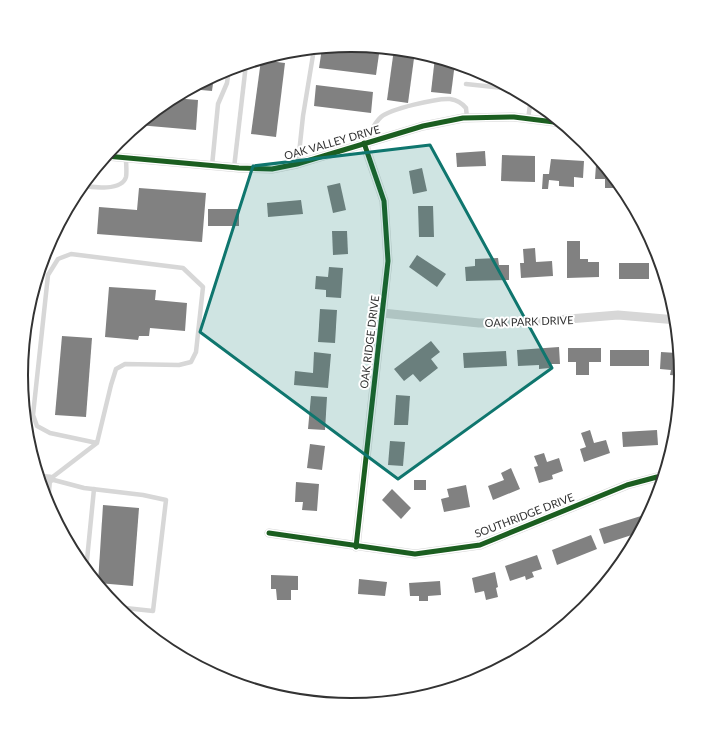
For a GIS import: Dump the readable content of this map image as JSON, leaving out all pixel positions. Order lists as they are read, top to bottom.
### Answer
{
  "streets": {
    "street": [
      "OAK VALLEY DRIVE",
      "OAK PARK DRIVE",
      "OAK RIDGE DRIVE",
      "SOUTHRIDGE DRIVE"
    ]
  },
  "crossings": [
    ["OAK VALLEY DRIVE", "OAK RIDGE DRIVE"],
    ["OAK PARK DRIVE", "OAK RIDGE DRIVE"],
    ["OAK RIDGE DRIVE", "SOUTHRIDGE DRIVE"]
  ]
}
